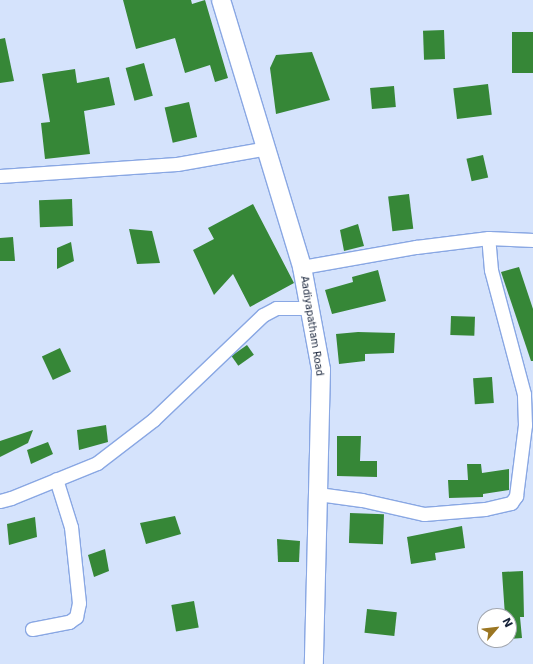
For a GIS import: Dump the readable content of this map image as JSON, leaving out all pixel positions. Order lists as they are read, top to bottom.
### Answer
{
  "streets": {
    "street": ["Aadiyapatham Road"]
  },
  "north": "top right"
}
